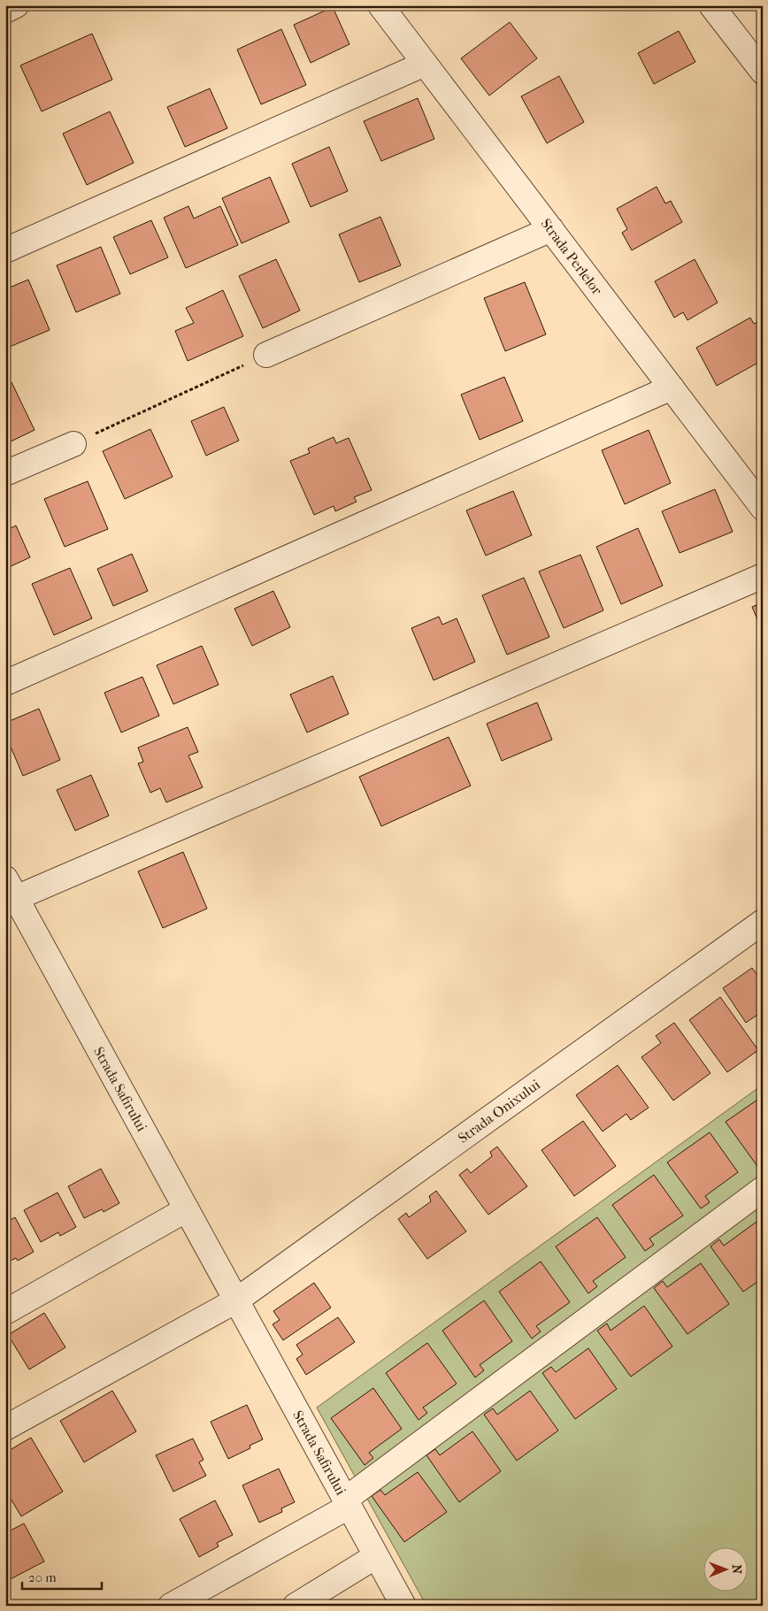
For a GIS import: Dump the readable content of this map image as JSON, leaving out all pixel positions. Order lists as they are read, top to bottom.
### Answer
{
  "streets": {
    "street": ["Strada Perlelor", "Strada Safirului", "Strada Onixului"]
  },
  "crossings": [
    ["Strada Safirului", "Strada Onixului"]
  ],
  "scale_bar": "20 m",
  "north": "right"
}
